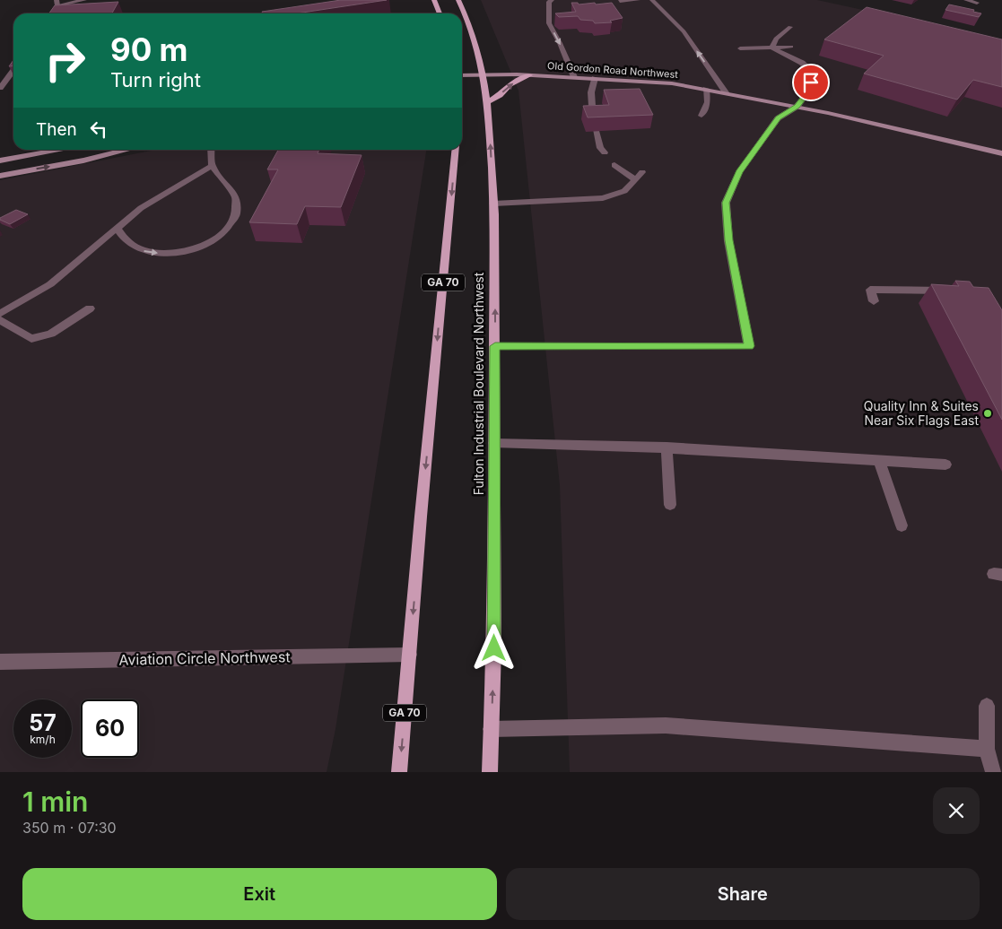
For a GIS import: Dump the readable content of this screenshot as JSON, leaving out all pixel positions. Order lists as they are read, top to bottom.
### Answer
{
  "streets": {
    "main road": ["Old Gordon Road Northwest", "GA 70", "Fulton Industrial Boulevard Northwest"],
    "street": ["Aviation Circle Northwest"]
  },
  "crossings": [
    ["Old Gordon Road Northwest", "Fulton Industrial Boulevard Northwest"],
    ["GA 70", "Aviation Circle Northwest"]
  ],
  "places": ["Quality Inn & Suites Near Six Flags East"],
  "page": {
    "turn": ["90 m", "Turn right"],
    "then": "Then",
    "speed": "57 km/h",
    "limit": "60",
    "heading": ["1 min", "350 m · 07:30"],
    "buttons": ["Exit", "Share"]
  }
}
